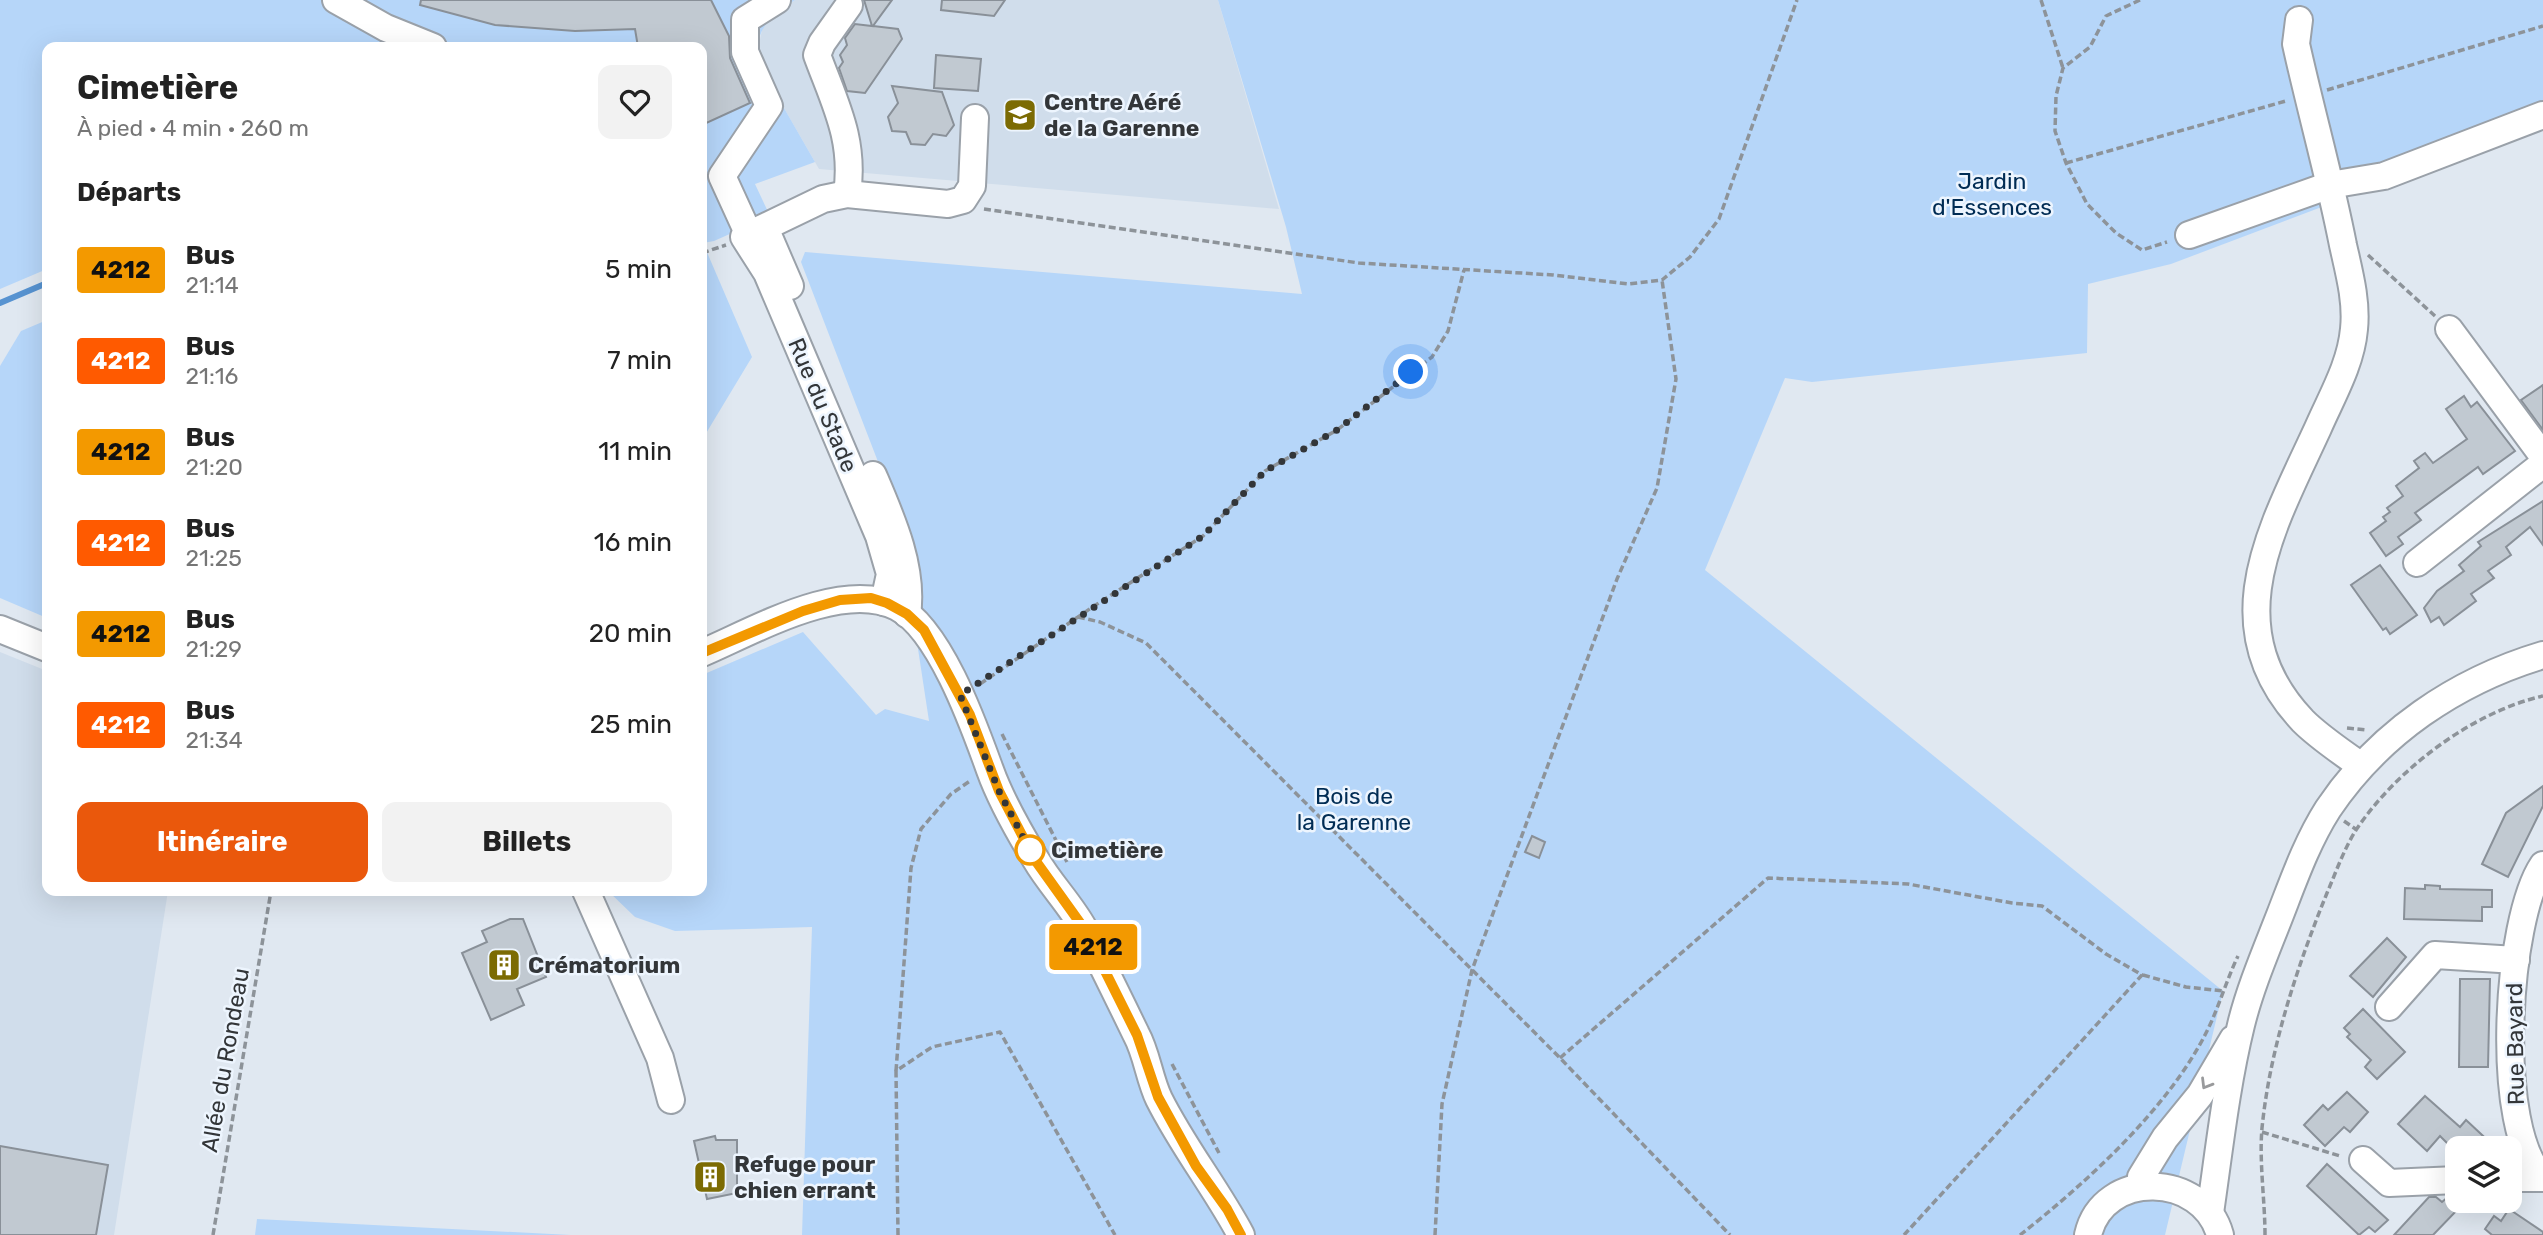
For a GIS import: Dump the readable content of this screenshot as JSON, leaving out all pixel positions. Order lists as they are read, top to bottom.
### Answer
{
  "streets": {
    "street": ["Rue du Stade", "Rue Bayard"],
    "path": ["Allée du Rondeau"]
  },
  "parks": ["Jardin d'Essences", "Bois de la Garenne"],
  "places": {
    "school or university": ["Centre Aéré de la Garenne"],
    "other": ["Cimetière"],
    "building": ["Crématorium", "Refuge pour chien errant"]
  },
  "lines": ["bus line 4212"],
  "page": {
    "on_map": "4212",
    "heading": [
      ["Cimetière", "À pied · 4 min · 260 m"],
      "Départs"
    ],
    "list": [
      {
        "mark": "4212",
        "name": "Bus",
        "note": "21:14",
        "value": "5 min"
      },
      {
        "mark": "4212",
        "name": "Bus",
        "note": "21:16",
        "value": "7 min"
      },
      {
        "mark": "4212",
        "name": "Bus",
        "note": "21:20",
        "value": "11 min"
      },
      {
        "mark": "4212",
        "name": "Bus",
        "note": "21:25",
        "value": "16 min"
      },
      {
        "mark": "4212",
        "name": "Bus",
        "note": "21:29",
        "value": "20 min"
      },
      {
        "mark": "4212",
        "name": "Bus",
        "note": "21:34",
        "value": "25 min"
      }
    ],
    "buttons": ["Itinéraire", "Billets"]
  }
}
